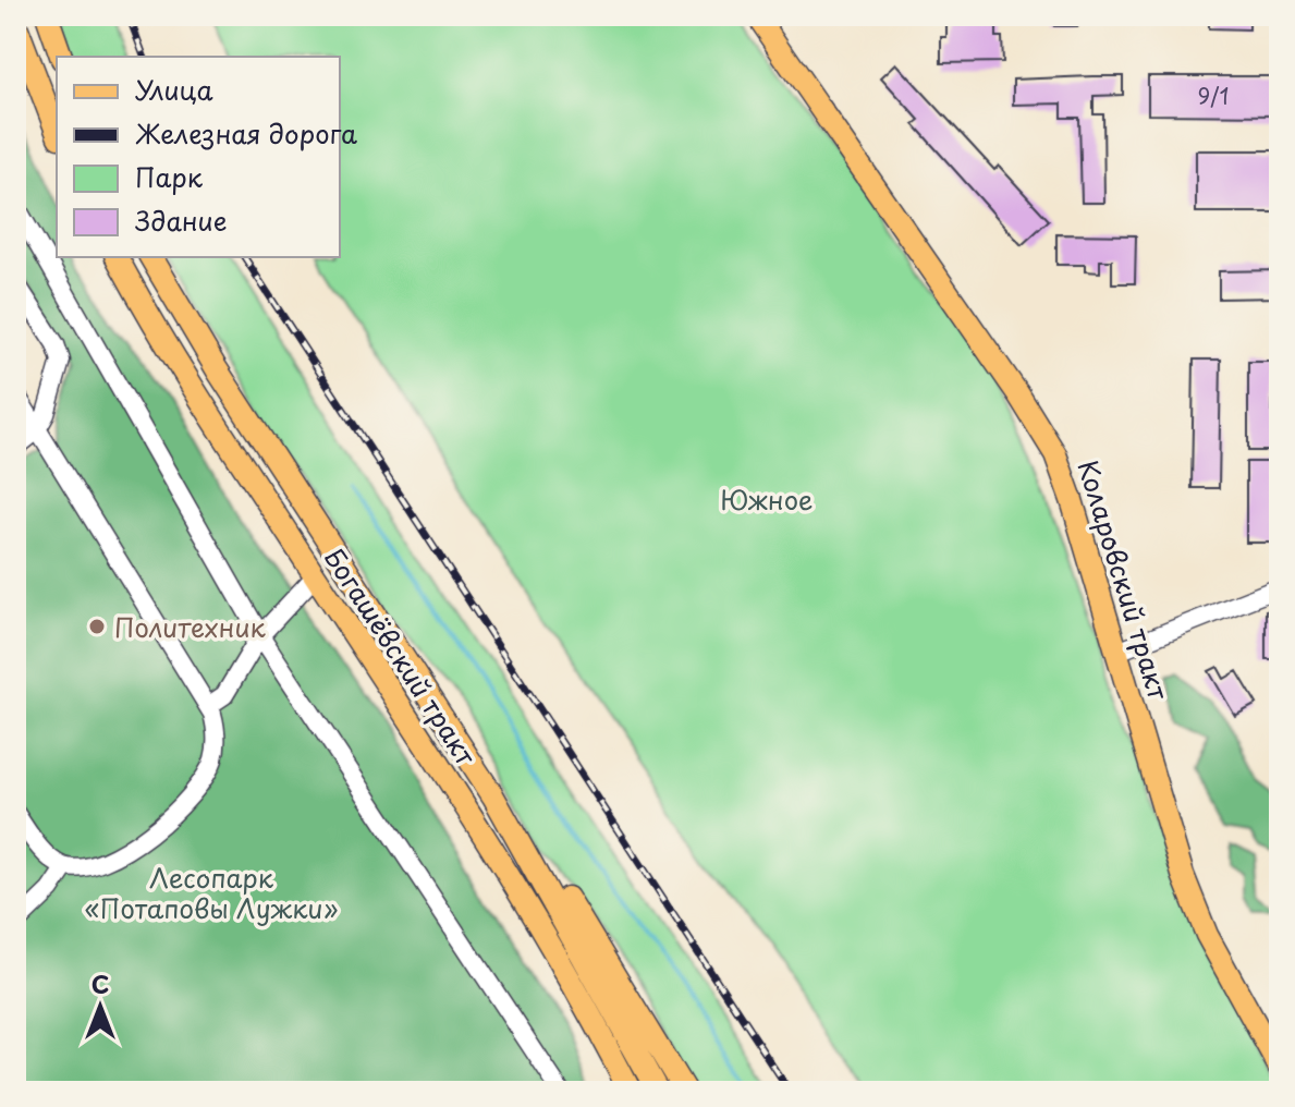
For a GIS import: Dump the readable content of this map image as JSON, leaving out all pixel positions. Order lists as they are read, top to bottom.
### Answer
{
  "streets": {
    "main road": ["Коларовский тракт", "Богашёвский тракт"]
  },
  "parks": ["Южное", "Лесопарк «Потаповы Лужки»"],
  "places": ["Политехник"],
  "house_numbers": ["9/1"],
  "legend": [
    "Улица",
    "Железная дорога",
    "Парк",
    "Здание"
  ],
  "north": "top"
}
